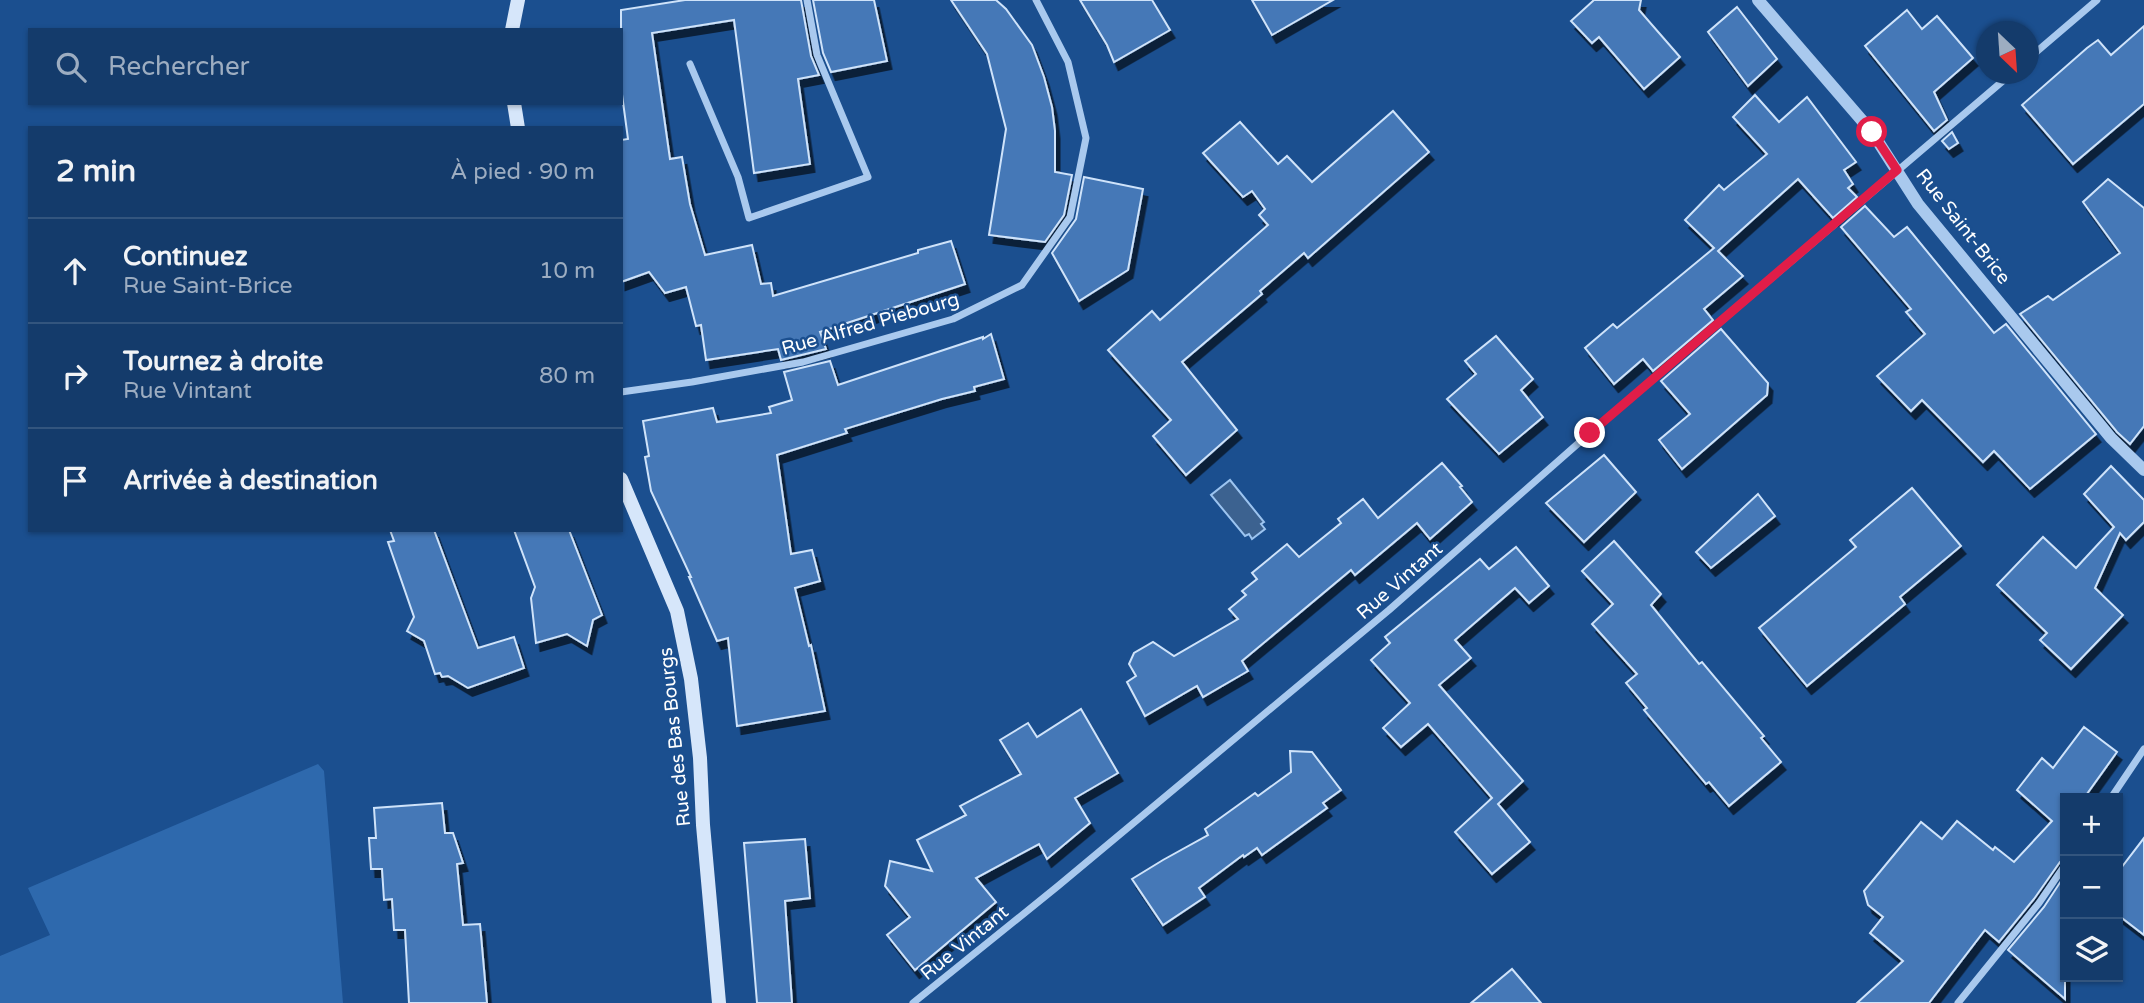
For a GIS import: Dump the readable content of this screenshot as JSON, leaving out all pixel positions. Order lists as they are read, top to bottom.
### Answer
{
  "streets": {
    "main road": ["Rue des Bas Bourgs"],
    "street": ["Rue Saint-Brice", "Rue Alfred Piebourg", "Rue Vintant"]
  },
  "crossings": [
    ["Rue Saint-Brice", "Rue Vintant"]
  ],
  "north": "bottom right",
  "page": {
    "search": "Rechercher",
    "heading": ["2 min", "À pied · 90 m"],
    "list": [
      ["Continuez", "Rue Saint-Brice", "10 m"],
      ["Tournez à droite", "Rue Vintant", "80 m"],
      "Arrivée à destination"
    ],
    "map_buttons": ["+", "−"]
  }
}
